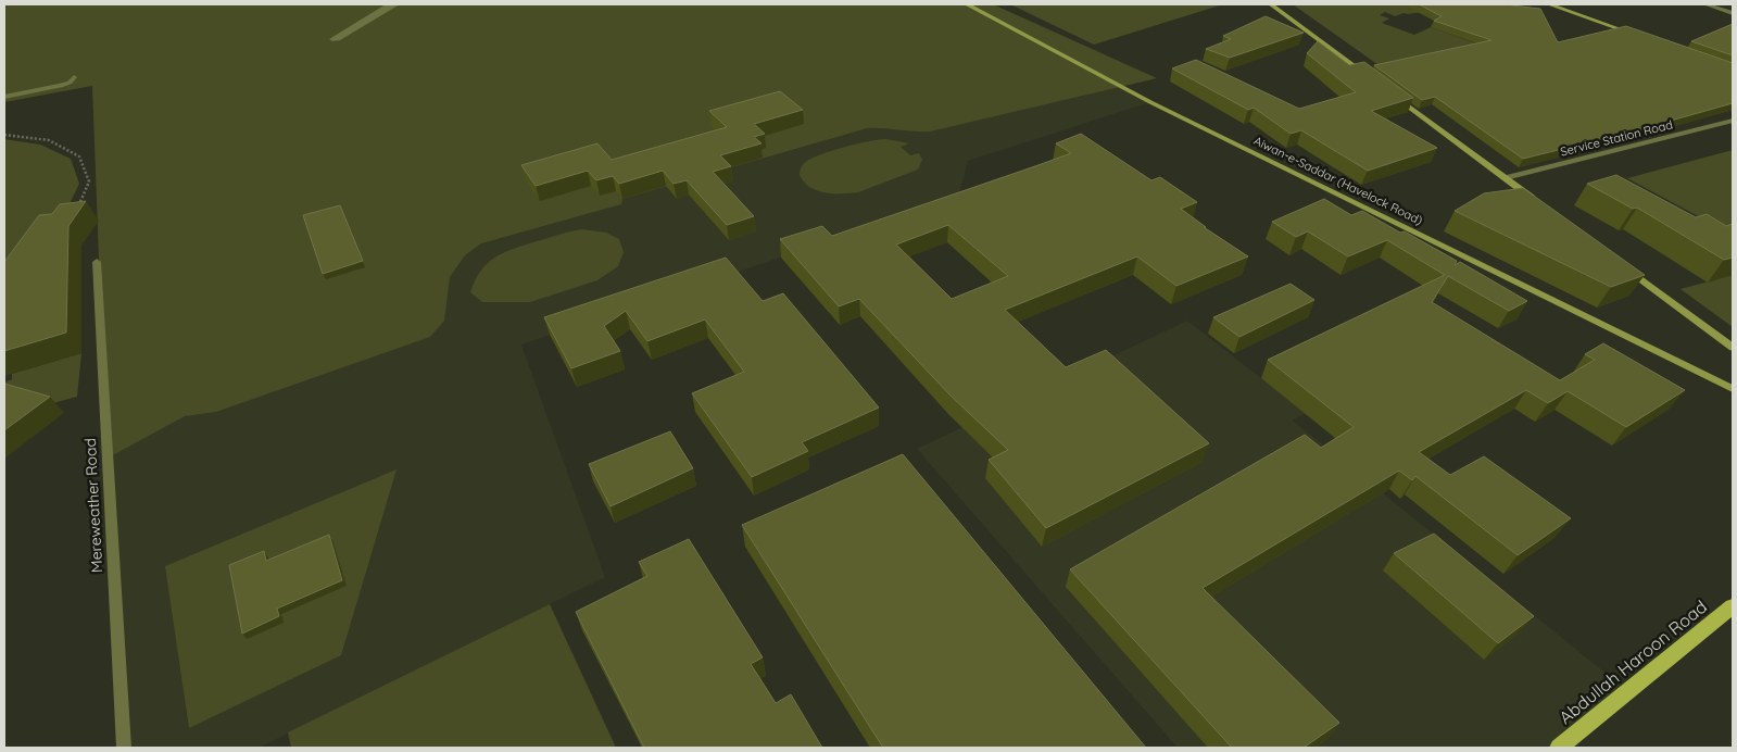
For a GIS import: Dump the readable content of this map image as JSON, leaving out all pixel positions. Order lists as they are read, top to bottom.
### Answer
{
  "streets": {
    "main road": ["Aiwan-e-Saddar (Havelock Road)", "Abdullah Haroon Road"],
    "street": ["Service Station Road", "Mereweather Road"]
  }
}
